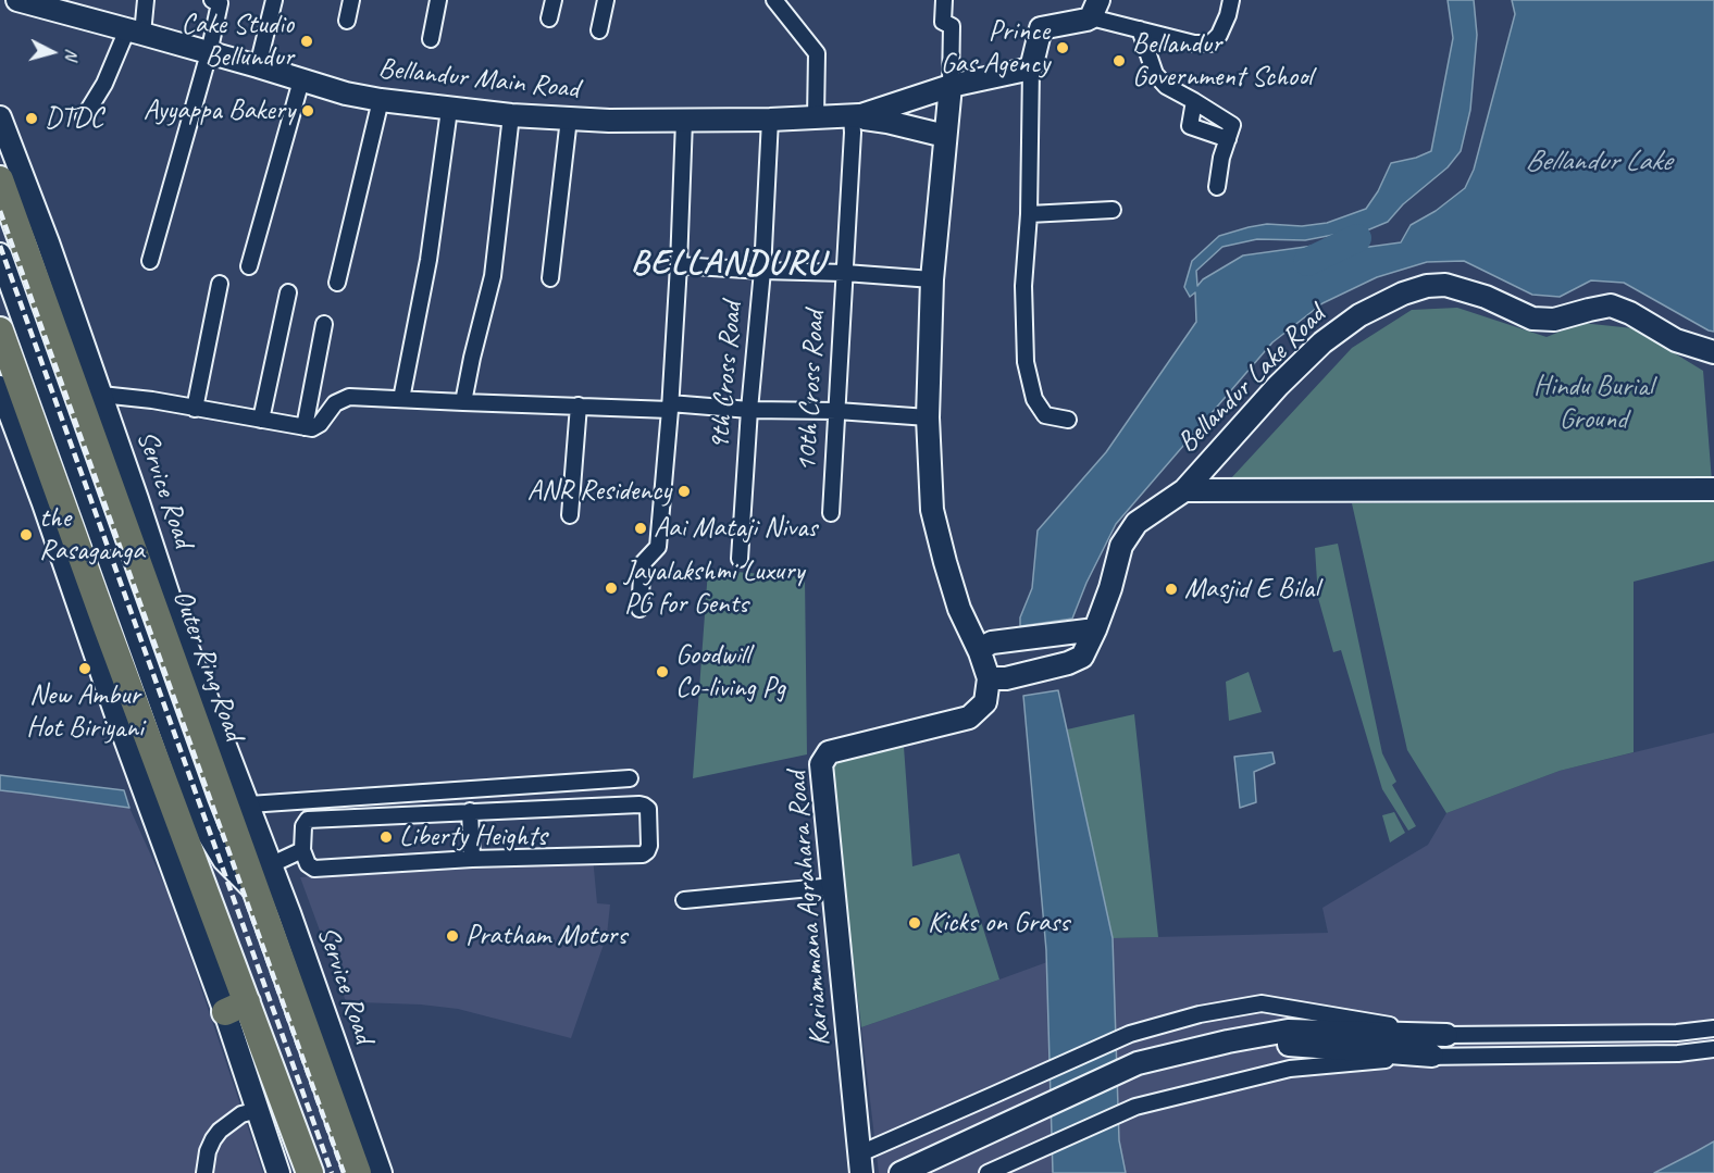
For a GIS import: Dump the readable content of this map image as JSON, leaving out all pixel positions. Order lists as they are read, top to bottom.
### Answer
{
  "streets": {
    "highway": ["Outer Ring Road"],
    "street": [
      "Bellandur Main Road",
      "9th Cross Road",
      "Bellandur Lake Road",
      "10th Cross Road",
      "Service Road",
      "Kariammana Agrahara Road"
    ]
  },
  "crossings": [
    ["Bellandur Main Road", "9th Cross Road"],
    ["Bellandur Main Road", "10th Cross Road"],
    ["Bellandur Lake Road", "Kariammana Agrahara Road"],
    ["Service Road", "Outer Ring Road"]
  ],
  "districts": ["BELLANDURU"],
  "water": ["Bellandur Lake"],
  "parks": ["Hindu Burial Ground"],
  "places": [
    "Cake Studio Bellundur",
    "Prince Gas Agency",
    "Bellandur Government School",
    "Ayyappa Bakery",
    "DTDC",
    "ANR Residency",
    "Aai Mataji Nivas",
    "the Rasaganga",
    "Jayalakshmi Luxury PG for Gents",
    "Masjid E Bilal",
    "New Ambur Hot Biriyani",
    "Goodwill Co-living Pg",
    "Liberty Heights",
    "Kicks on Grass",
    "Pratham Motors"
  ],
  "north": "right"
}
